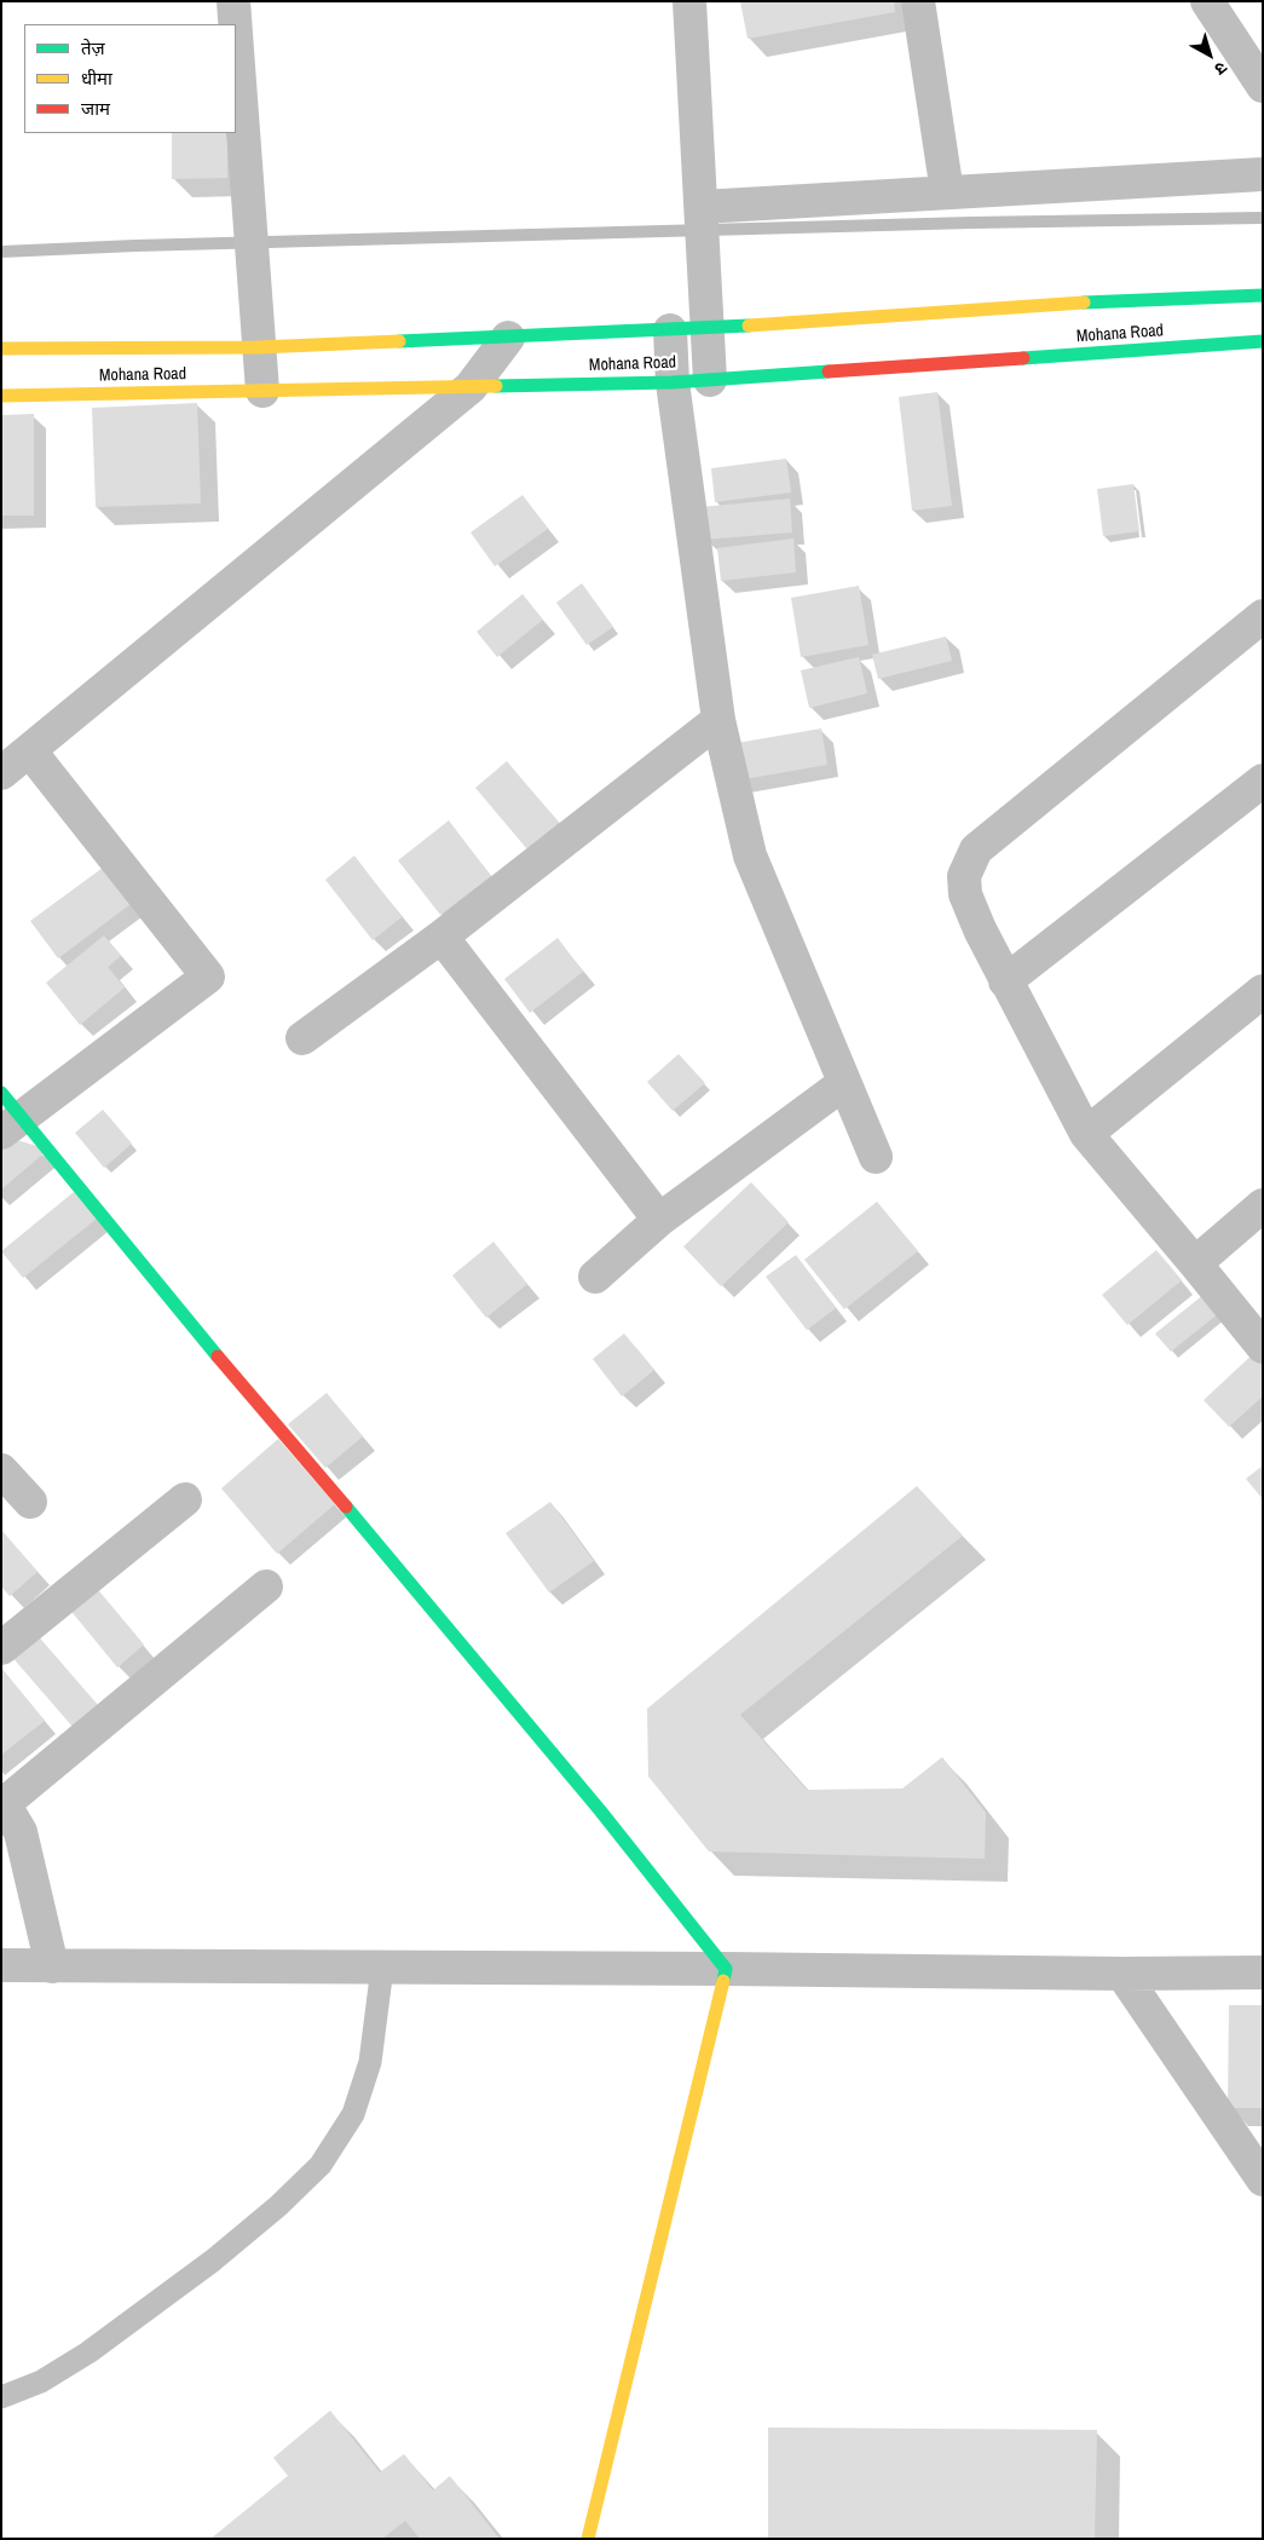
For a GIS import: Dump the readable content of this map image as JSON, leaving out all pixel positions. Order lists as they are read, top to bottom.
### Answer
{
  "streets": {
    "street": ["Mohana Road"]
  },
  "legend": ["तेज़", "धीमा", "जाम"],
  "north": "bottom right"
}
